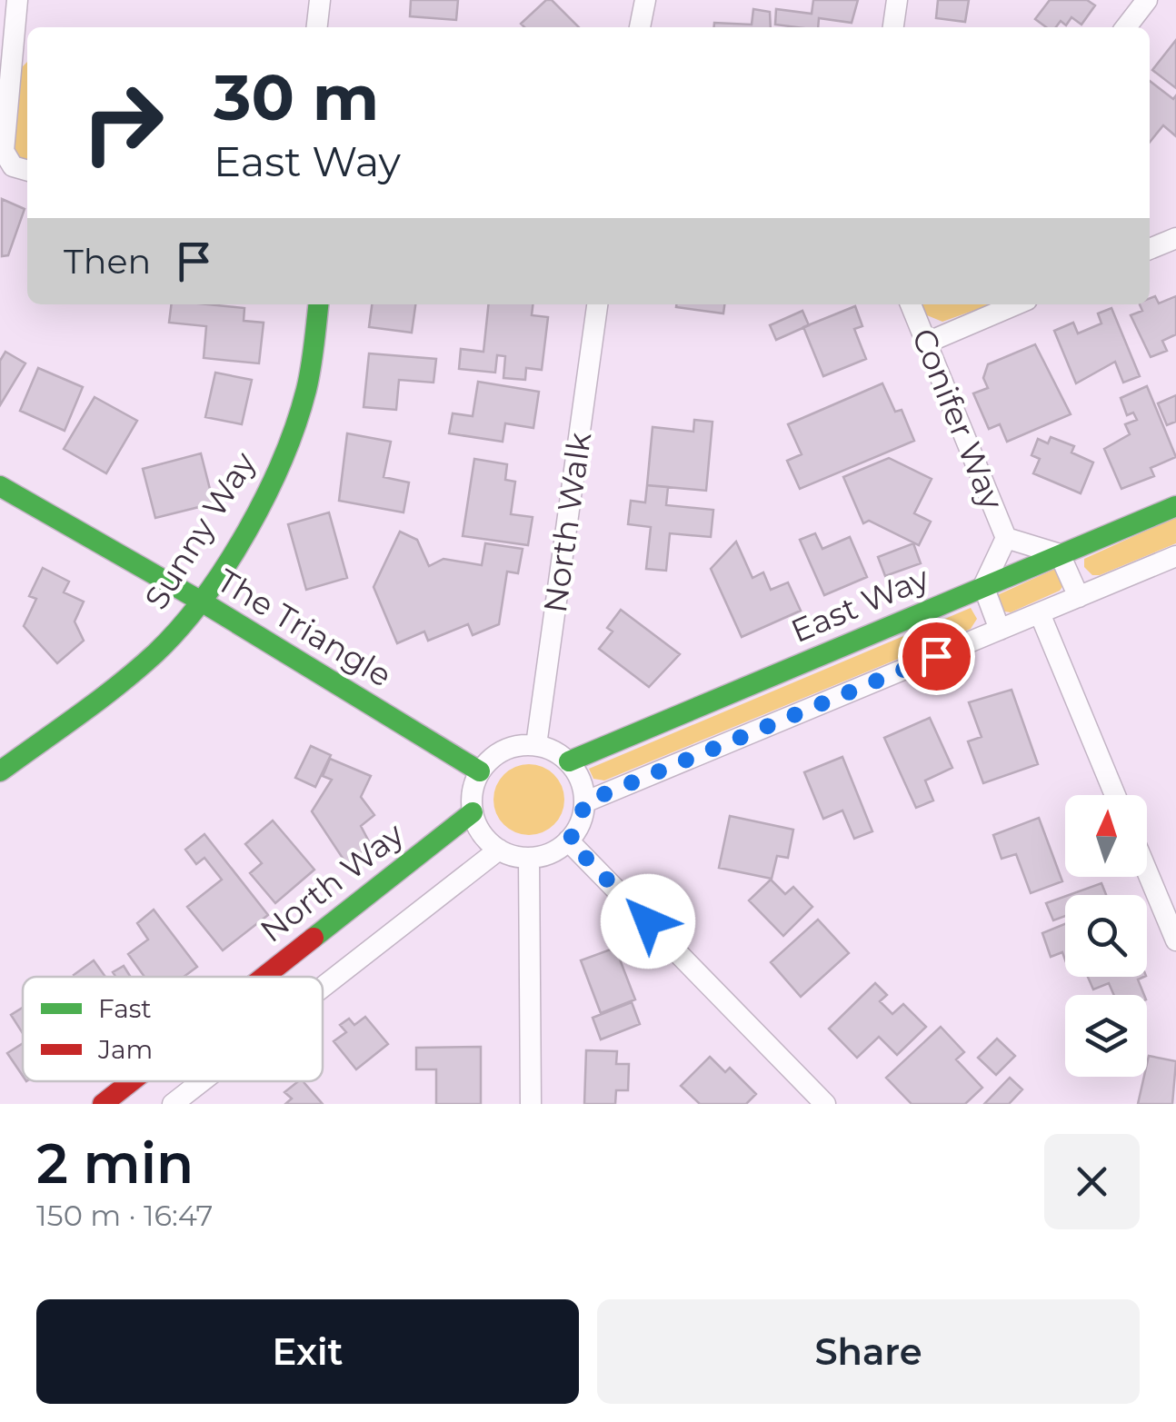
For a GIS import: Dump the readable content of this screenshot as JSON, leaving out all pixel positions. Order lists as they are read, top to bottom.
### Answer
{
  "streets": {
    "street": [
      "Conifer Way",
      "North Walk",
      "Sunny Way",
      "East Way",
      "The Triangle",
      "North Way"
    ]
  },
  "crossings": [
    ["Conifer Way", "East Way"],
    ["North Walk", "East Way"],
    ["North Walk", "The Triangle"],
    ["North Walk", "North Way"],
    ["Sunny Way", "The Triangle"],
    ["East Way", "The Triangle"],
    ["East Way", "North Way"],
    ["The Triangle", "North Way"]
  ],
  "legend": ["Fast", "Jam"],
  "north": "top",
  "page": {
    "turn": ["30 m", "East Way"],
    "then": "Then",
    "heading": ["2 min", "150 m · 16:47"],
    "buttons": ["Exit", "Share"]
  }
}
